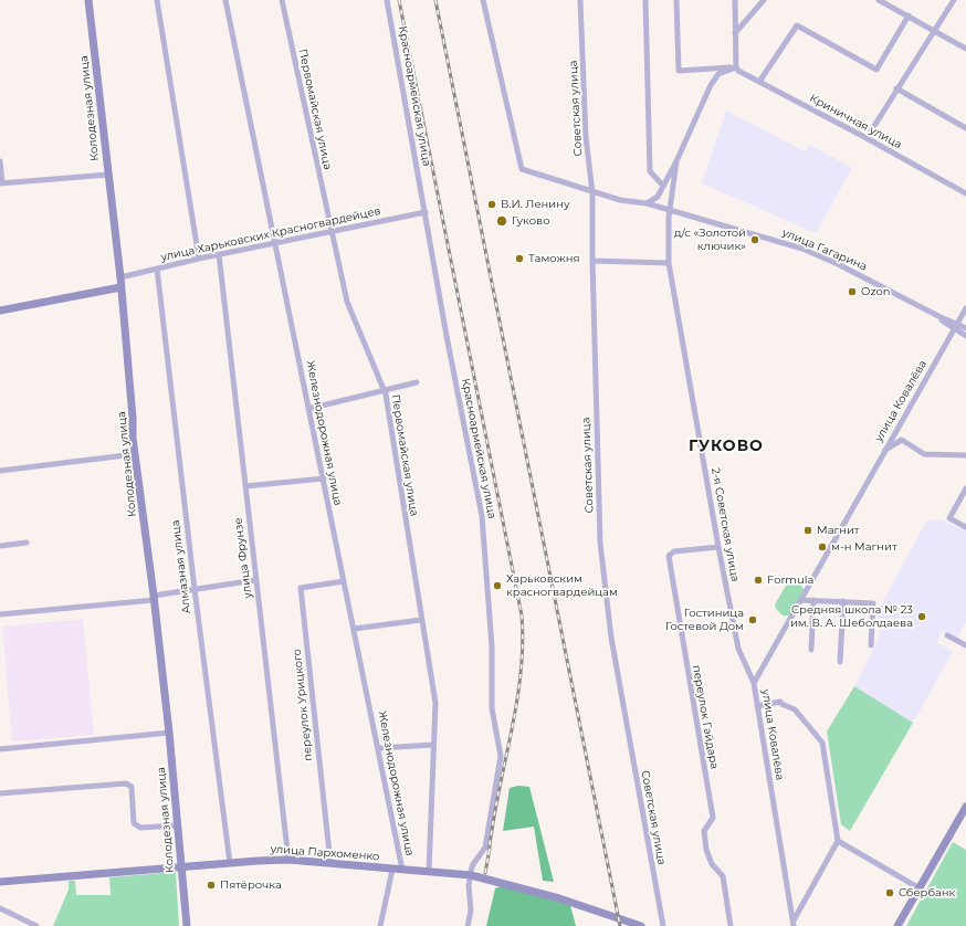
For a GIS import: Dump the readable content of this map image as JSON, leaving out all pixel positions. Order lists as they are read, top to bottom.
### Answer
{
  "streets": {
    "main road": ["Колодезная улица", "улица Пархоменко"],
    "street": [
      "Красноармейская улица",
      "Советская улица",
      "Первомайская улица",
      "Криничная улица",
      "улица Харьковских Красногвардейцев",
      "улица Гагарина",
      "улица Ковалёва",
      "Железнодорожная улица",
      "2-я Советская улица",
      "улица Фрунзе",
      "Алмазная улица",
      "переулок Урицкого",
      "переулок Гайдара"
    ]
  },
  "crossings": [
    ["Красноармейская улица", "улица Харьковских Красногвардейцев"],
    ["Красноармейская улица", "улица Пархоменко"],
    ["Колодезная улица", "улица Харьковских Красногвардейцев"],
    ["Колодезная улица", "улица Пархоменко"],
    ["Советская улица", "улица Гагарина"],
    ["Первомайская улица", "улица Харьковских Красногвардейцев"],
    ["Первомайская улица", "улица Пархоменко"],
    ["улица Харьковских Красногвардейцев", "Железнодорожная улица"],
    ["улица Харьковских Красногвардейцев", "улица Фрунзе"],
    ["улица Харьковских Красногвардейцев", "Алмазная улица"],
    ["улица Гагарина", "улица Ковалёва"],
    ["улица Гагарина", "2-я Советская улица"],
    ["улица Ковалёва", "2-я Советская улица"],
    ["Железнодорожная улица", "переулок Урицкого"],
    ["Железнодорожная улица", "улица Пархоменко"],
    ["2-я Советская улица", "переулок Гайдара"],
    ["улица Фрунзе", "улица Пархоменко"],
    ["Алмазная улица", "улица Пархоменко"],
    ["переулок Урицкого", "улица Пархоменко"]
  ],
  "districts": ["ГУКОВО"],
  "places": [
    "В.И. Ленину",
    "Гуково",
    "д/с «Золотой ключик»",
    "Таможня",
    "Ozon",
    "Магнит",
    "м-н Магнит",
    "Formula",
    "Харьковским красногвардейцам",
    "Средняя школа № 23 им. В. А. Шеболдаева",
    "Гостиница Гостевой Дом",
    "Пятёрочка",
    "Сбербанк"
  ]
}
